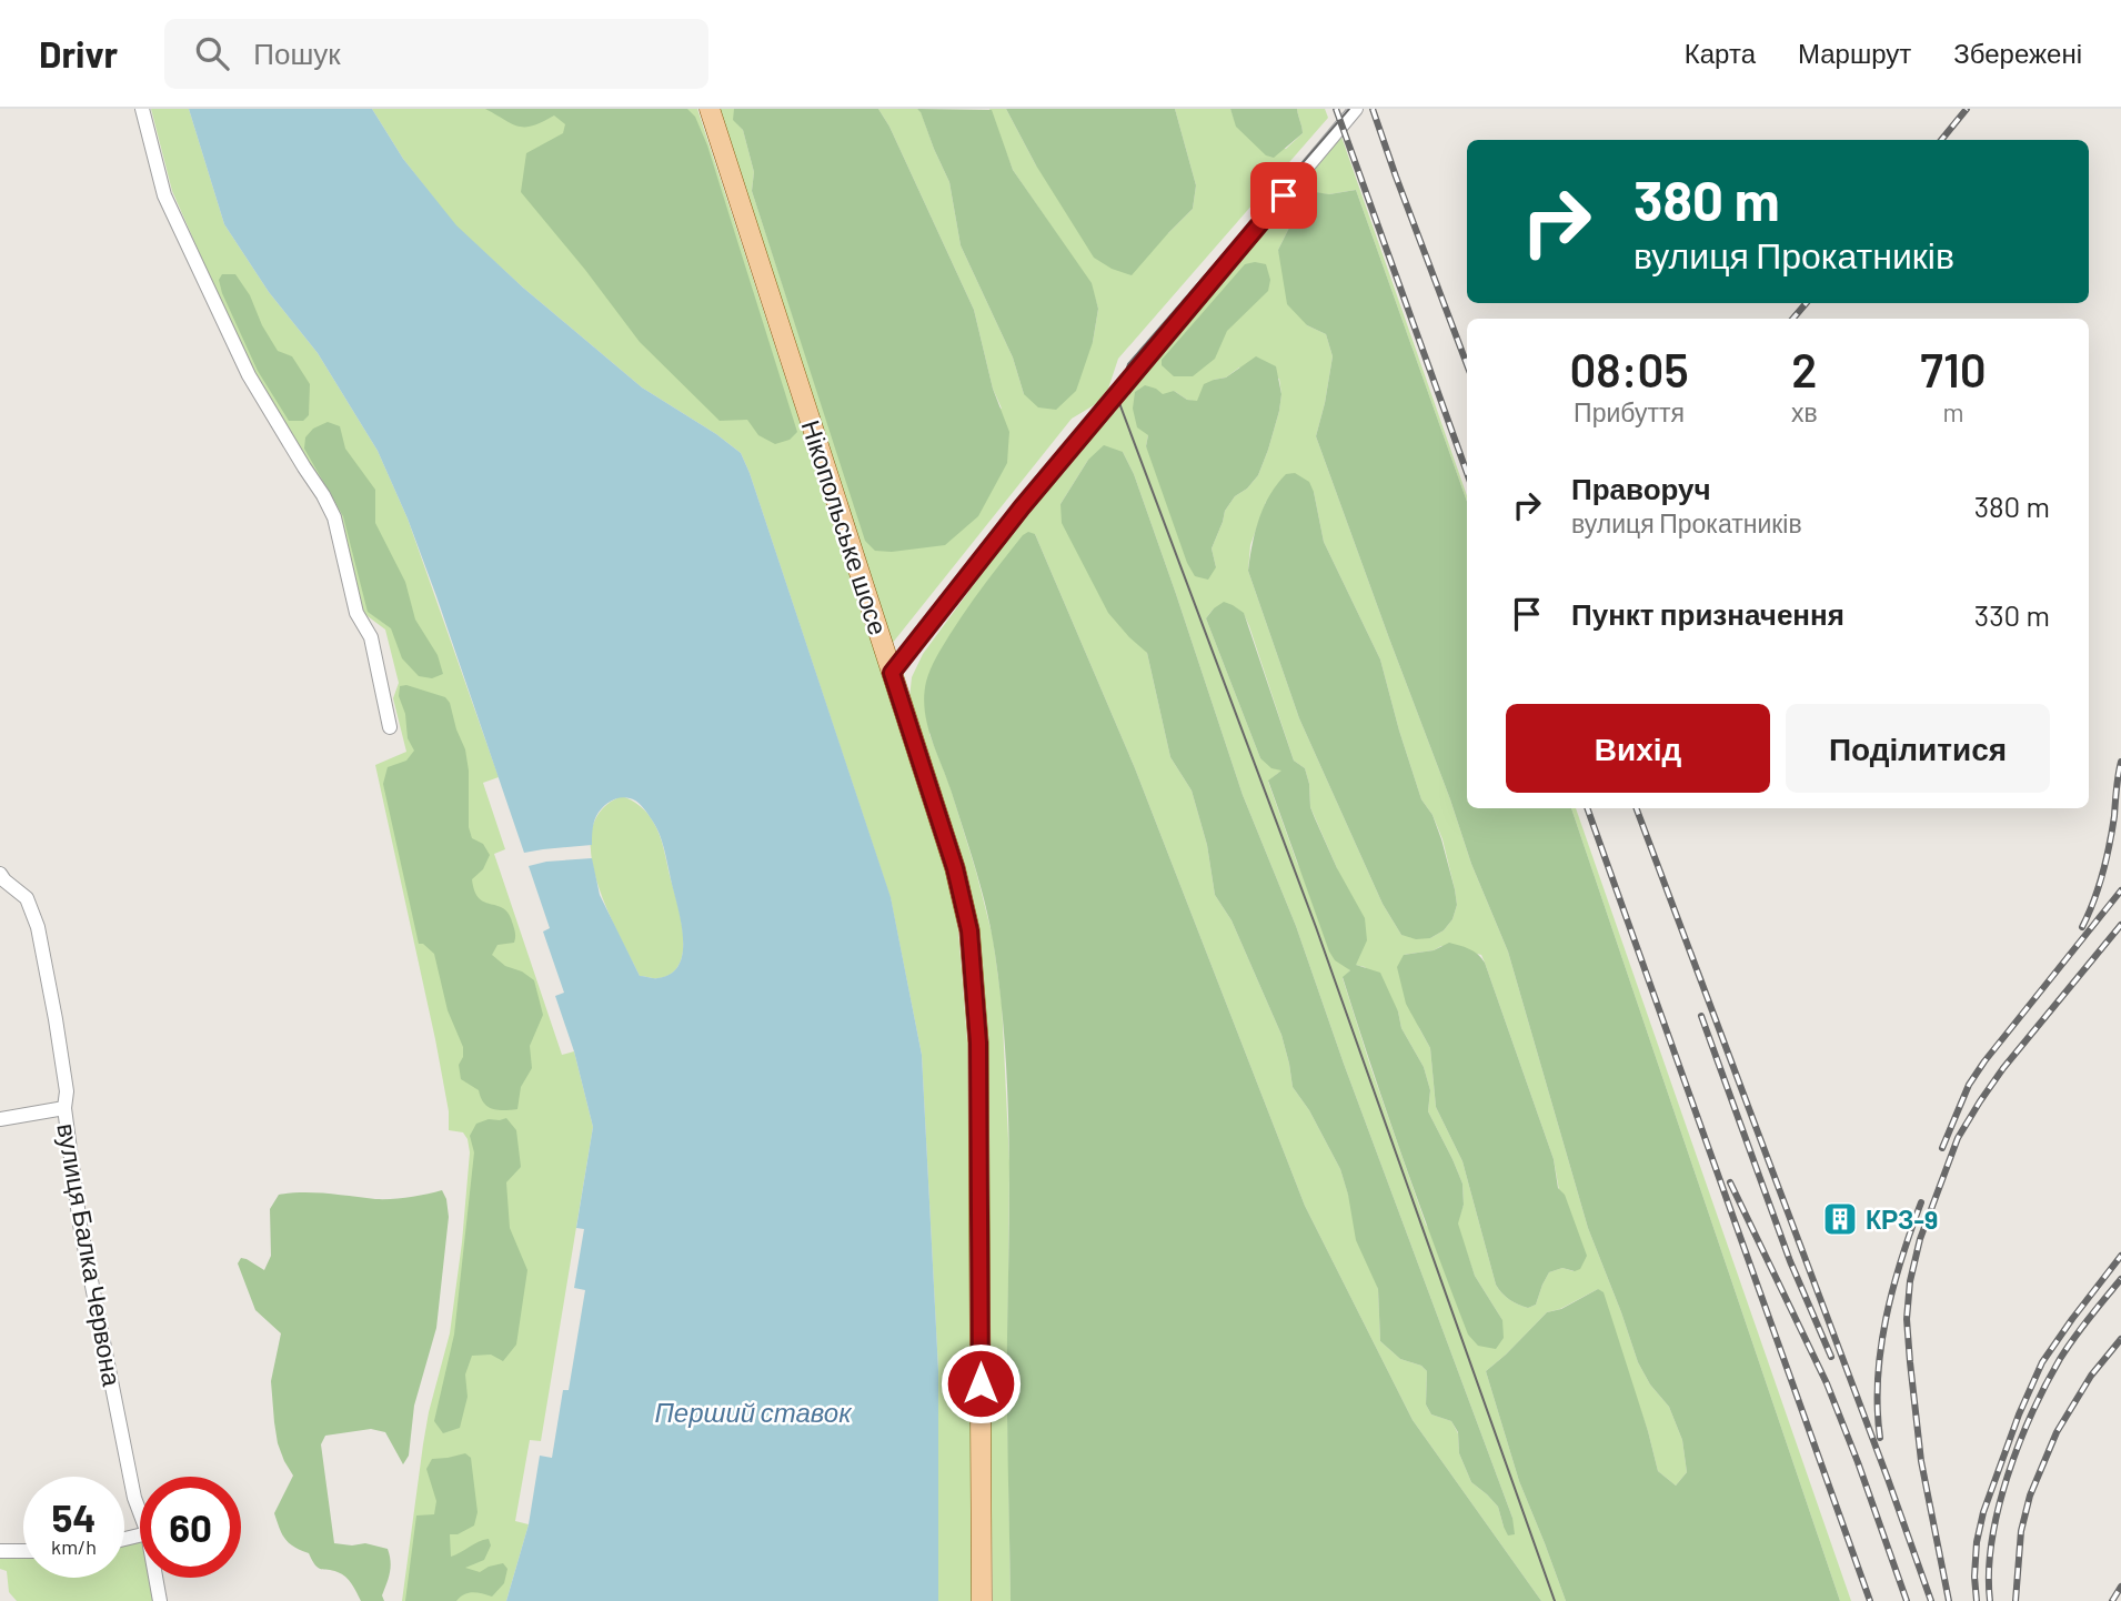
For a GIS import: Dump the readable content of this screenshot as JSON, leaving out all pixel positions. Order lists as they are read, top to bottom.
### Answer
{
  "streets": {
    "main road": ["Нікопольське шосе"],
    "street": ["вулиця Балка Червона"]
  },
  "water": ["Перший ставок"],
  "places": {
    "building": ["КРЗ-9"]
  },
  "page": {
    "header": "Drivr",
    "search": "Пошук",
    "nav": ["Карта", "Маршрут", "Збережені"],
    "turn": ["380 m", "вулиця Прокатників"],
    "eta": [
      "08:05",
      "Прибуття",
      "2",
      "хв",
      "710",
      "m"
    ],
    "list": [
      {
        "name": "Праворуч",
        "note": "вулиця Прокатників",
        "value": "380 m"
      },
      {
        "name": "Пункт призначення",
        "value": "330 m"
      }
    ],
    "buttons": ["Вихід", "Поділитися"],
    "speed": "54 km/h",
    "limit": "60"
  }
}
